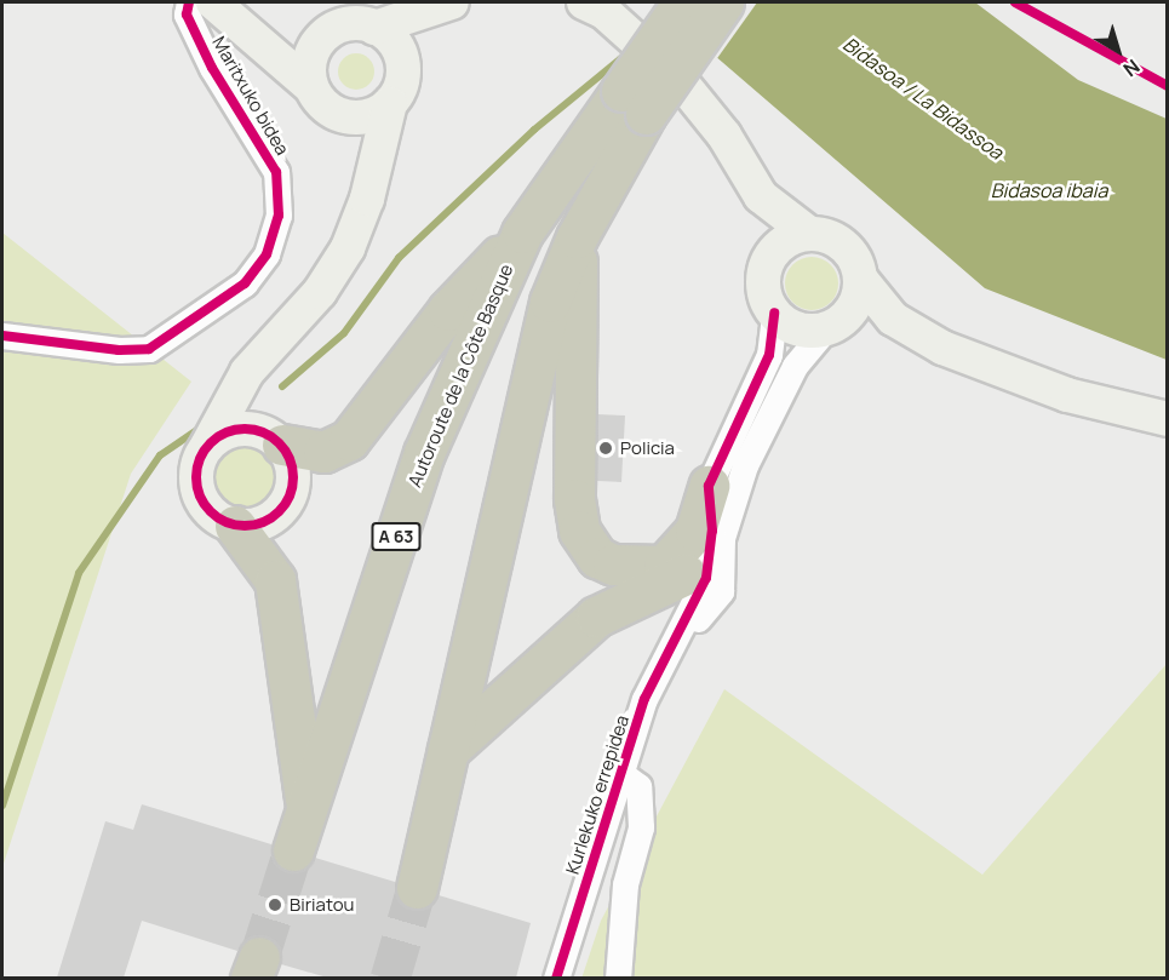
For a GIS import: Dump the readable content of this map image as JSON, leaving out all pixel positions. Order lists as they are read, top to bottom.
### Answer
{
  "streets": {
    "highway": ["Autoroute de la Côte Basque", "A 63"],
    "street": ["Maritxuko bidea", "Kurlekuko errepidea"]
  },
  "crossings": [
    ["Autoroute de la Côte Basque", "A 63"]
  ],
  "water": ["Bidasoa / La Bidassoa", "Bidasoa ibaia"],
  "places": ["Policia", "Biriatou"],
  "north": "bottom right"
}
